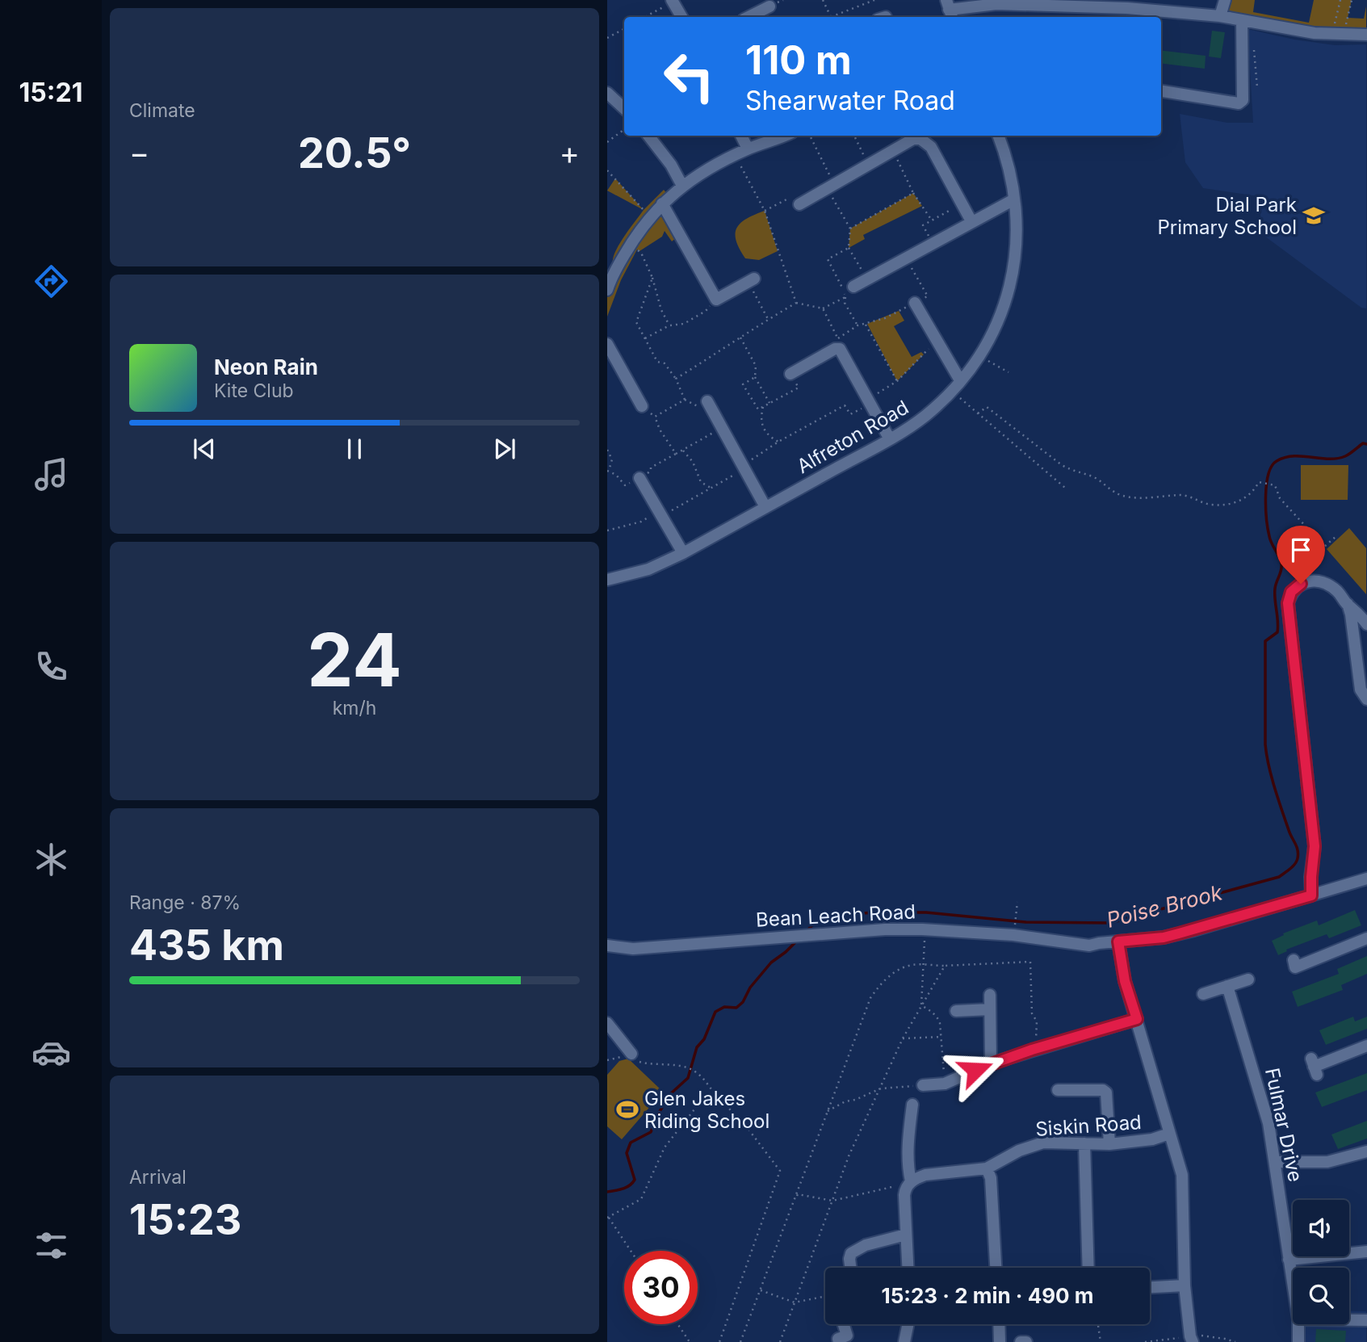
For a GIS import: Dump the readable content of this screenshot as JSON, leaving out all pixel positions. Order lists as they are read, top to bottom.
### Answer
{
  "streets": {
    "street": [
      "Alfreton Road",
      "Bean Leach Road",
      "Fulmar Drive",
      "Siskin Road"
    ]
  },
  "water": ["Poise Brook"],
  "places": {
    "school or university": ["Dial Park Primary School"],
    "sports": ["Glen Jakes Riding School"]
  },
  "page": {
    "tabs": "15:21",
    "tile": [
      "Climate",
      ["24", "km/h"],
      ["Range · 87%", "435 km"],
      ["Arrival", "15:23"]
    ],
    "turn": ["110 m", "Shearwater Road"],
    "heat": ["−", "20.5°", "+"],
    "song": ["Neon Rain", "Kite Club"],
    "limit": "30",
    "trip": "15:23 · 2 min · 490 m"
  }
}
